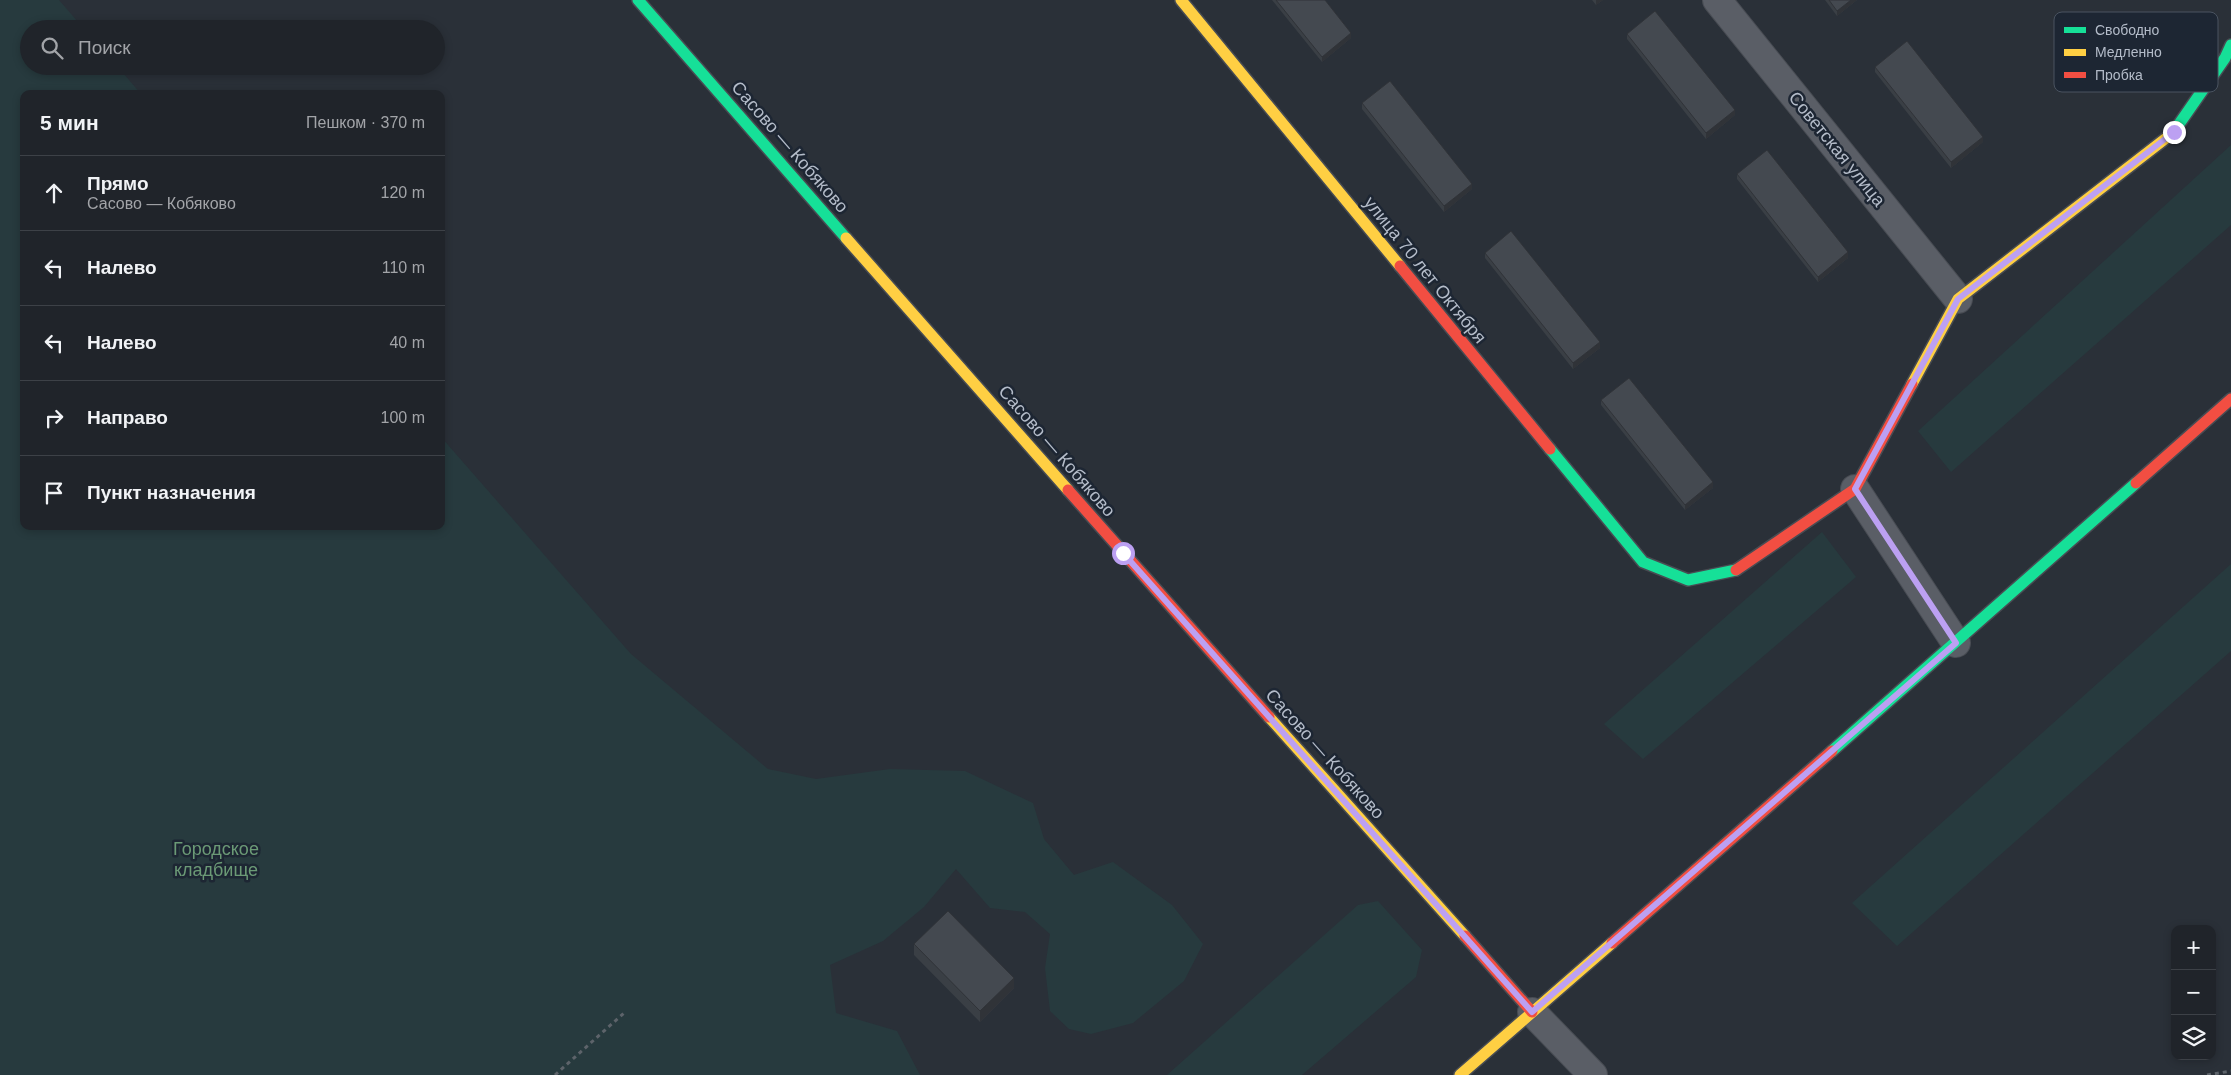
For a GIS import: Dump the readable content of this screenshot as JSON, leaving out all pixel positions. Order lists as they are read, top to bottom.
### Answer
{
  "streets": {
    "street": ["Сасово — Кобяково", "Советская улица", "улица 70 лет Октября"]
  },
  "parks": ["Городское кладбище"],
  "legend": ["Свободно", "Медленно", "Пробка"],
  "page": {
    "search": "Поиск",
    "heading": ["5 мин", "Пешком · 370 m"],
    "list": [
      ["Прямо", "Сасово — Кобяково", "120 m"],
      ["Налево", "110 m"],
      ["Налево", "40 m"],
      ["Направо", "100 m"],
      "Пункт назначения"
    ],
    "map_buttons": ["+", "−"]
  }
}
